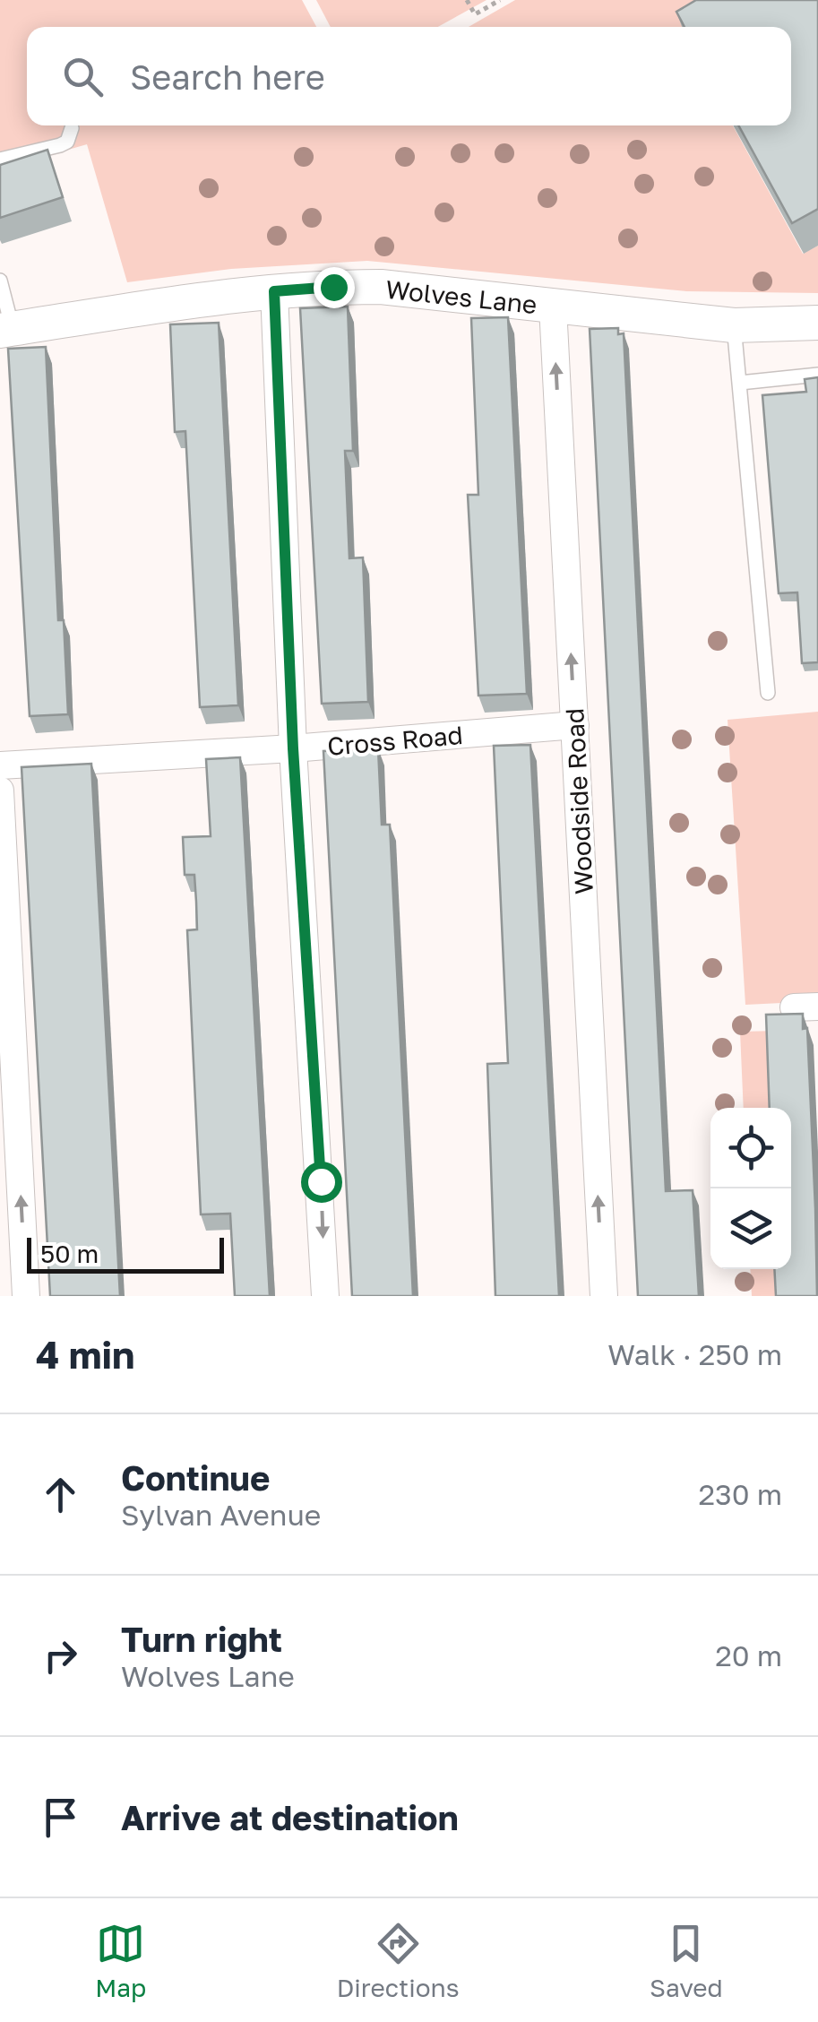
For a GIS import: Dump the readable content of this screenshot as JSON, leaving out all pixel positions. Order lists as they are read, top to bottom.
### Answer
{
  "streets": {
    "street": ["Wolves Lane", "Cross Road", "Woodside Road"]
  },
  "crossings": [
    ["Wolves Lane", "Woodside Road"],
    ["Cross Road", "Woodside Road"]
  ],
  "one_way": ["Woodside Road"],
  "scale_bar": "50 m",
  "page": {
    "search": "Search here",
    "scale": "50 m",
    "heading": ["4 min", "Walk · 250 m"],
    "list": [
      ["Continue", "Sylvan Avenue", "230 m"],
      ["Turn right", "Wolves Lane", "20 m"],
      "Arrive at destination"
    ],
    "nav": ["Map", "Directions", "Saved"]
  }
}
